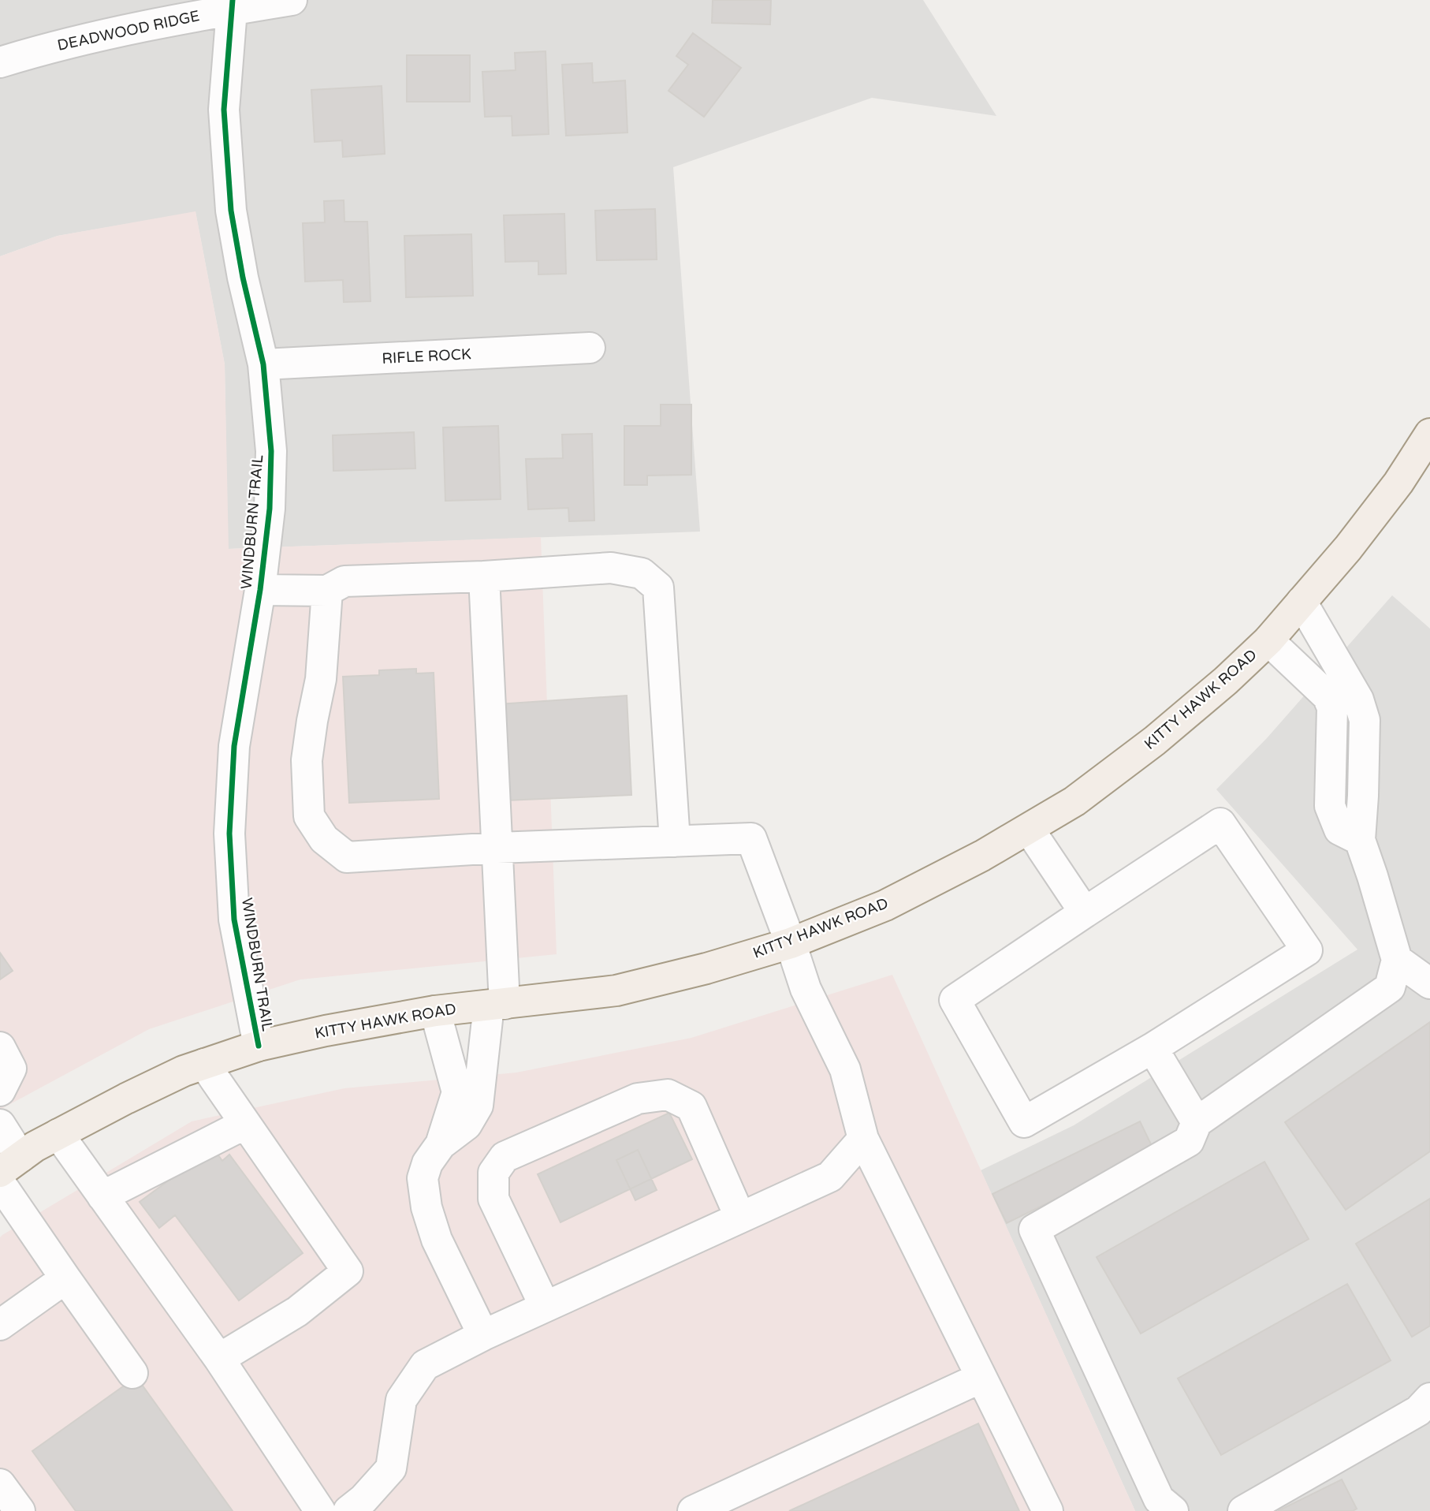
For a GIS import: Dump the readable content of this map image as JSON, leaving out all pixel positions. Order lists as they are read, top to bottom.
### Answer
{
  "streets": {
    "main road": ["KITTY HAWK ROAD"],
    "street": ["DEADWOOD RIDGE", "RIFLE ROCK", "WINDBURN TRAIL"]
  },
  "crossings": [
    ["DEADWOOD RIDGE", "WINDBURN TRAIL"],
    ["RIFLE ROCK", "WINDBURN TRAIL"],
    ["WINDBURN TRAIL", "KITTY HAWK ROAD"]
  ]
}
